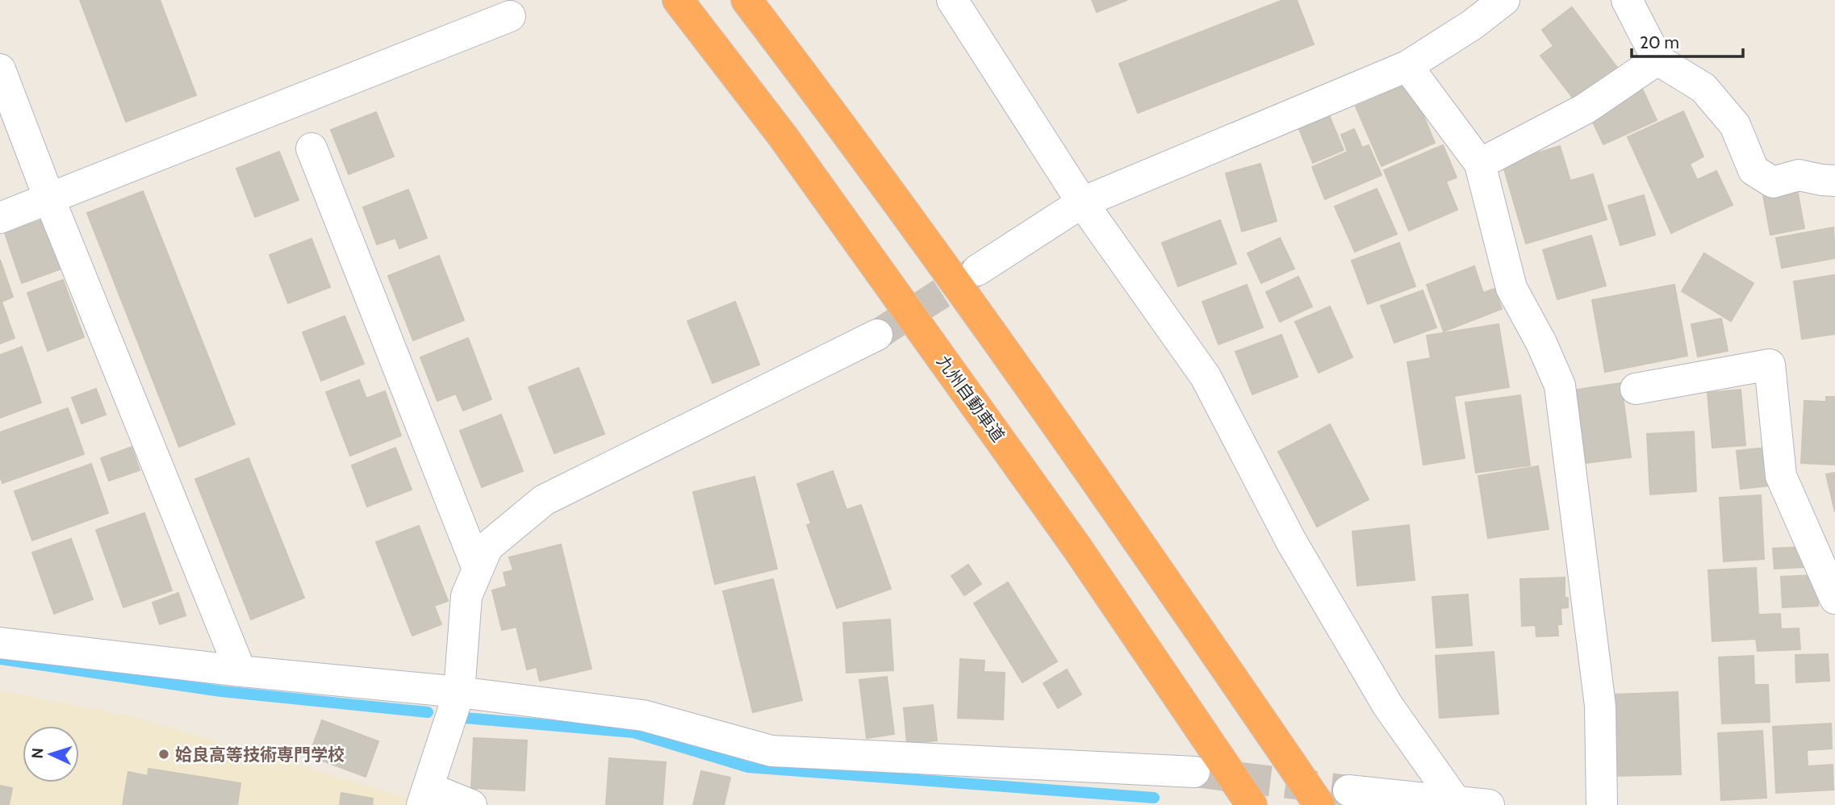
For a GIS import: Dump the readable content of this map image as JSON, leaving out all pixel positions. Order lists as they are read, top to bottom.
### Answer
{
  "streets": {
    "highway": ["九州自動車道"]
  },
  "places": ["姶良高等技術専門学校"],
  "scale_bar": "20 m",
  "north": "left"
}
